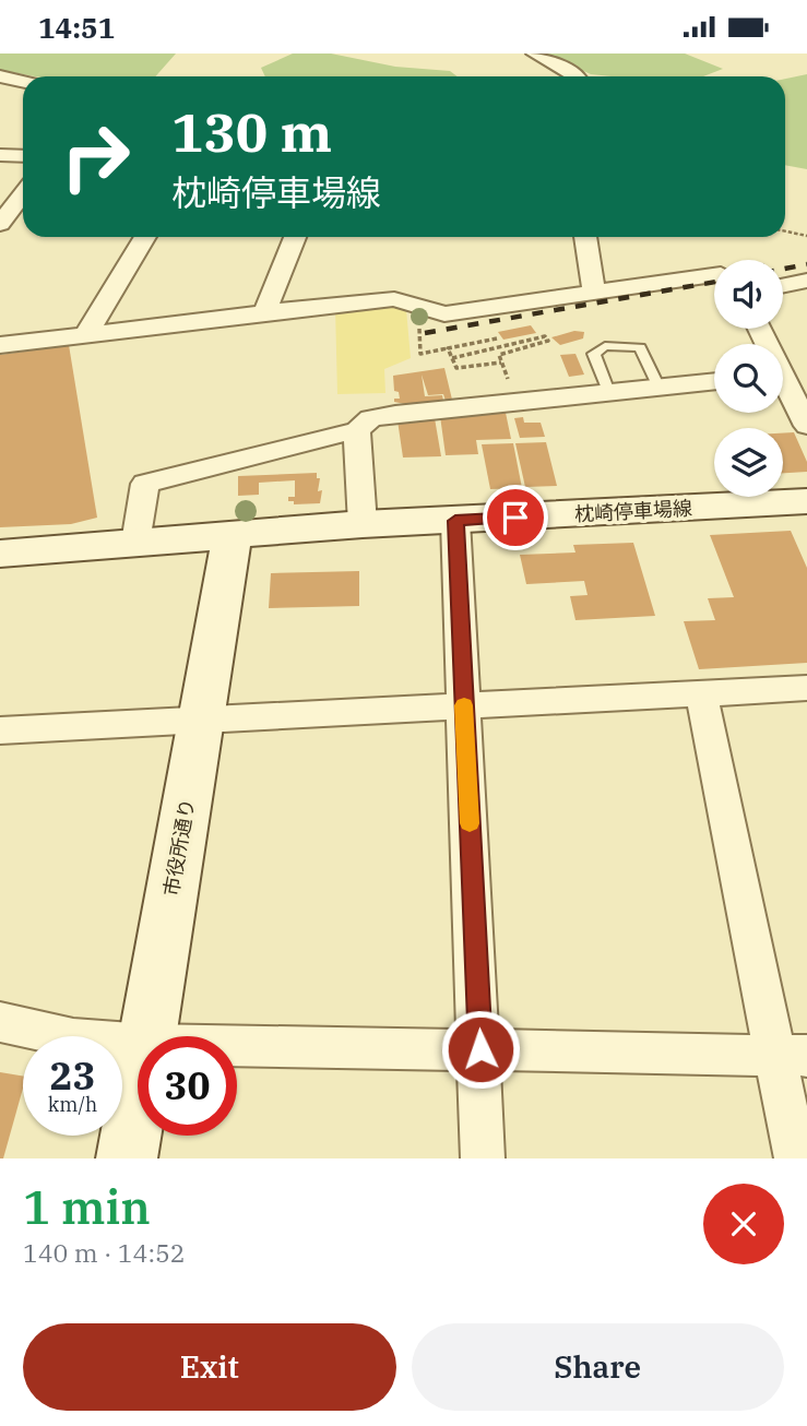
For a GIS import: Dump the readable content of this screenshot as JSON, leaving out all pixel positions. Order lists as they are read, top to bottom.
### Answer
{
  "streets": {
    "street": ["枕崎停車場線", "市役所通り"]
  },
  "crossings": [
    ["枕崎停車場線", "市役所通り"]
  ],
  "page": {
    "status": "14:51",
    "turn": ["130 m", "枕崎停車場線"],
    "speed": "23 km/h",
    "limit": "30",
    "heading": ["1 min", "140 m · 14:52"],
    "buttons": ["Exit", "Share"]
  }
}
